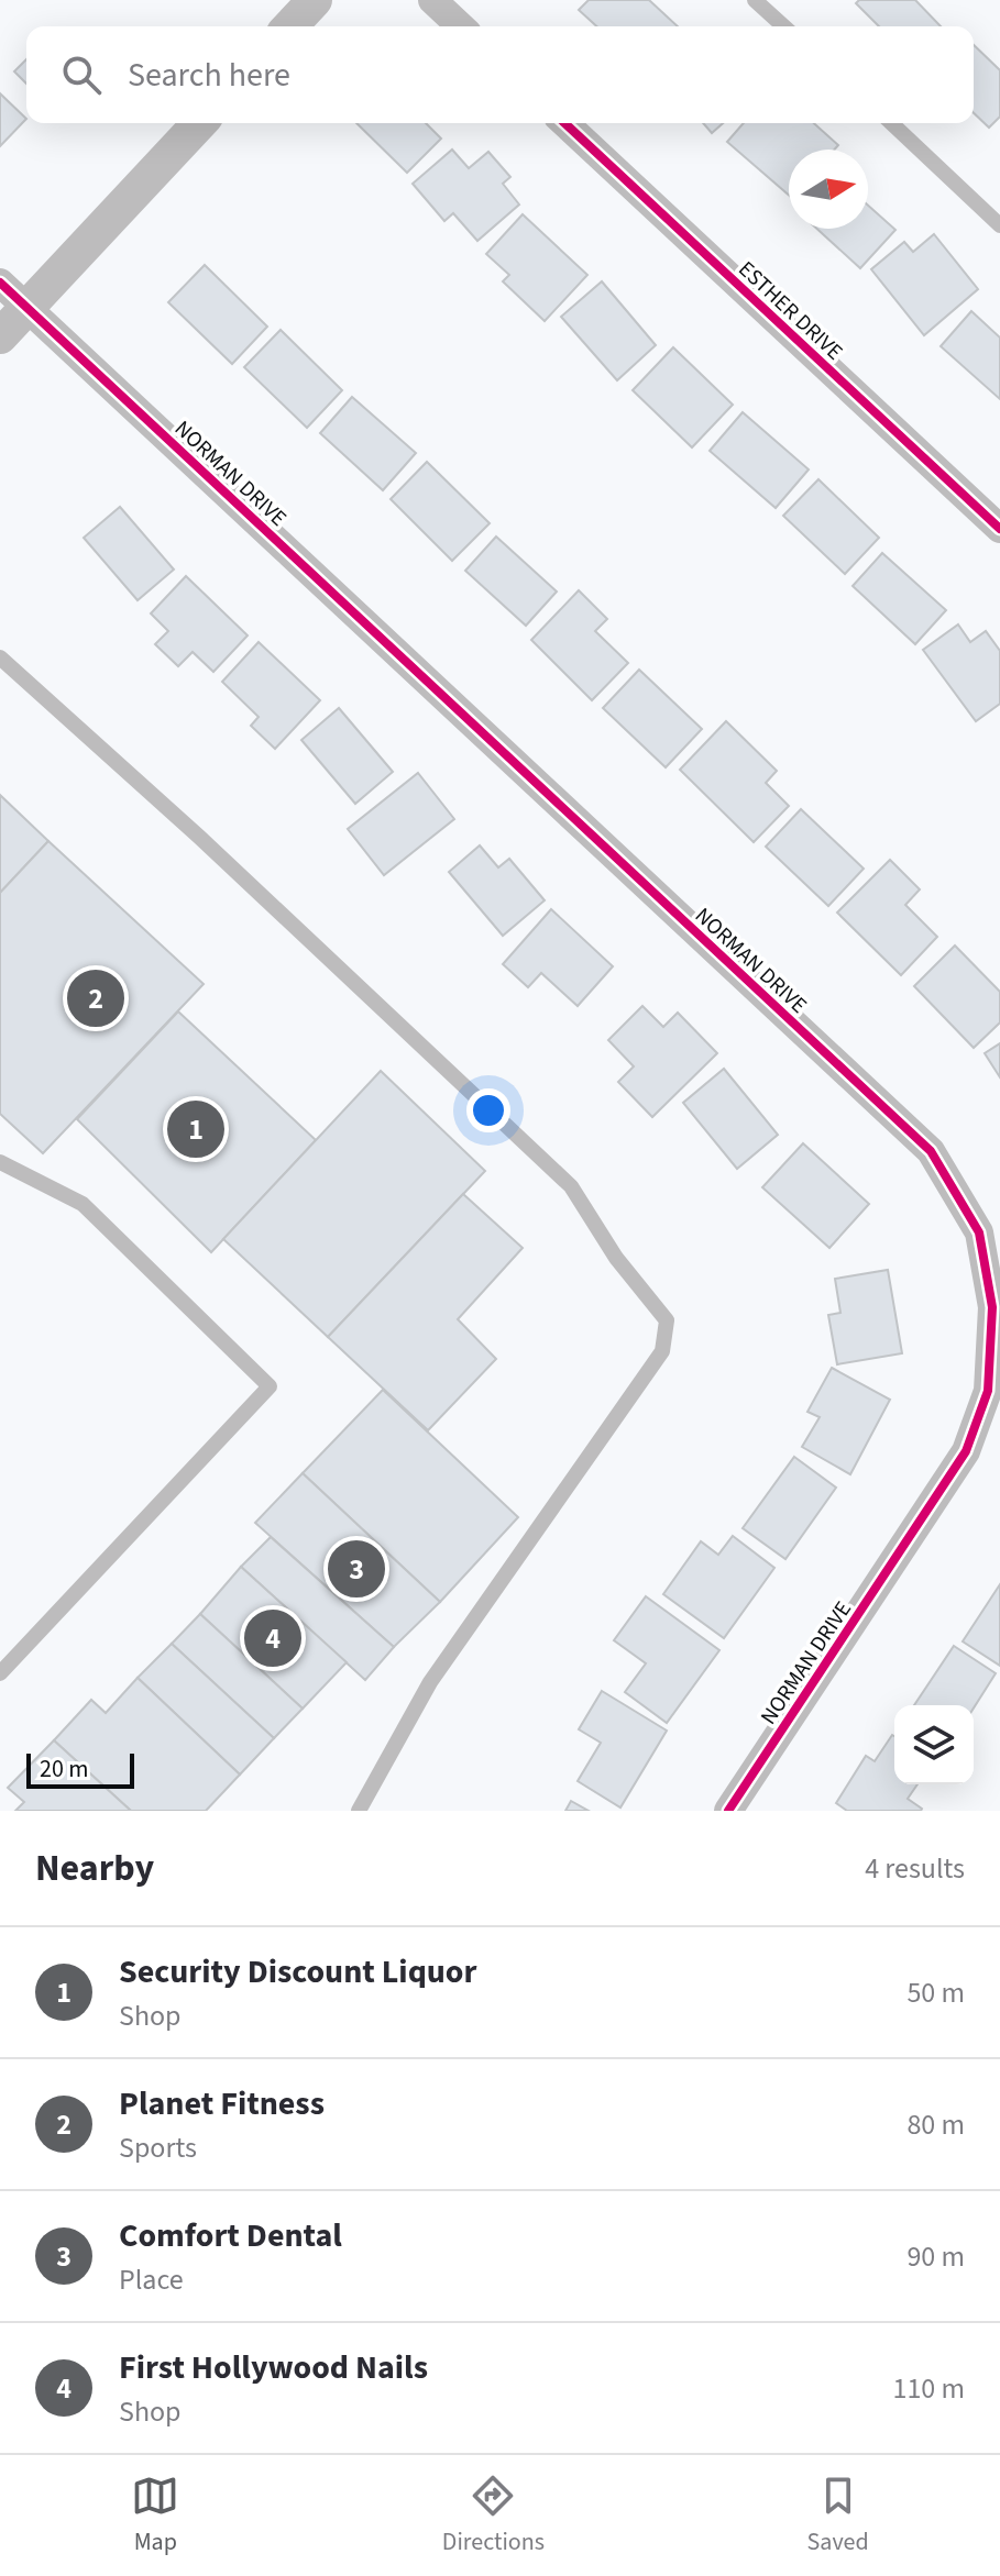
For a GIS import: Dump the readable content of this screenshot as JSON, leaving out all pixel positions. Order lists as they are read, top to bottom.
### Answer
{
  "streets": {
    "street": ["ESTHER DRIVE", "NORMAN DRIVE"]
  },
  "scale_bar": "20 m",
  "north": "right",
  "page": {
    "search": "Search here",
    "pins": [
      "2",
      "1",
      "3",
      "4"
    ],
    "scale": "20 m",
    "heading": ["Nearby", "4 results"],
    "list": [
      {
        "mark": "1",
        "name": "Security Discount Liquor",
        "note": "Shop",
        "value": "50 m"
      },
      {
        "mark": "2",
        "name": "Planet Fitness",
        "note": "Sports",
        "value": "80 m"
      },
      {
        "mark": "3",
        "name": "Comfort Dental",
        "note": "Place",
        "value": "90 m"
      },
      {
        "mark": "4",
        "name": "First Hollywood Nails",
        "note": "Shop",
        "value": "110 m"
      }
    ],
    "nav": ["Map", "Directions", "Saved"]
  }
}
